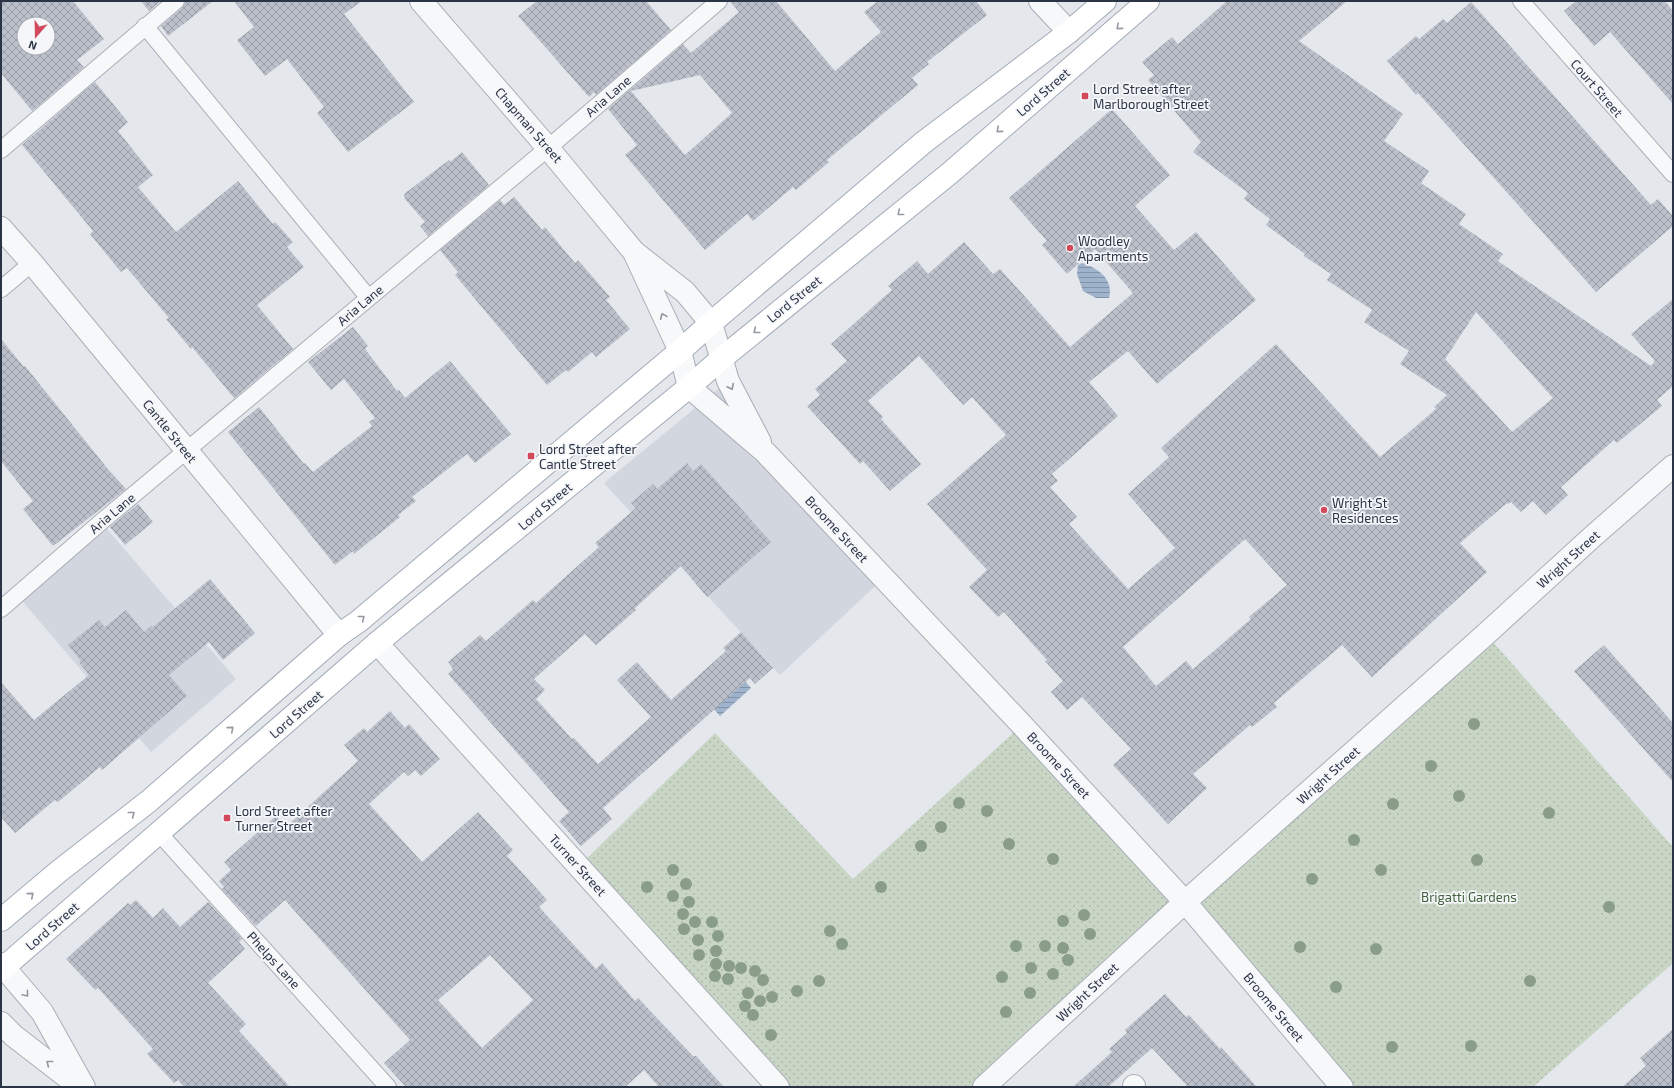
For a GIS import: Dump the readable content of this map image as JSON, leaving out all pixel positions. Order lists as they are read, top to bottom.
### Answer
{
  "streets": {
    "main road": ["Lord Street"],
    "street": [
      "Chapman Street",
      "Cantle Street",
      "Broome Street",
      "Wright Street",
      "Turner Street"
    ],
    "lane": ["Court Street", "Aria Lane", "Phelps Lane"]
  },
  "crossings": [
    ["Lord Street", "Broome Street"],
    ["Lord Street", "Turner Street"],
    ["Lord Street", "Phelps Lane"],
    ["Aria Lane", "Chapman Street"],
    ["Aria Lane", "Cantle Street"],
    ["Chapman Street", "Broome Street"],
    ["Broome Street", "Wright Street"]
  ],
  "parks": ["Brigatti Gardens"],
  "places": {
    "transit": ["Lord Street after Marlborough Street", "Lord Street after Cantle Street", "Lord Street after Turner Street"],
    "other": ["Woodley Apartments", "Wright St Residences"]
  },
  "north": "bottom"
}
